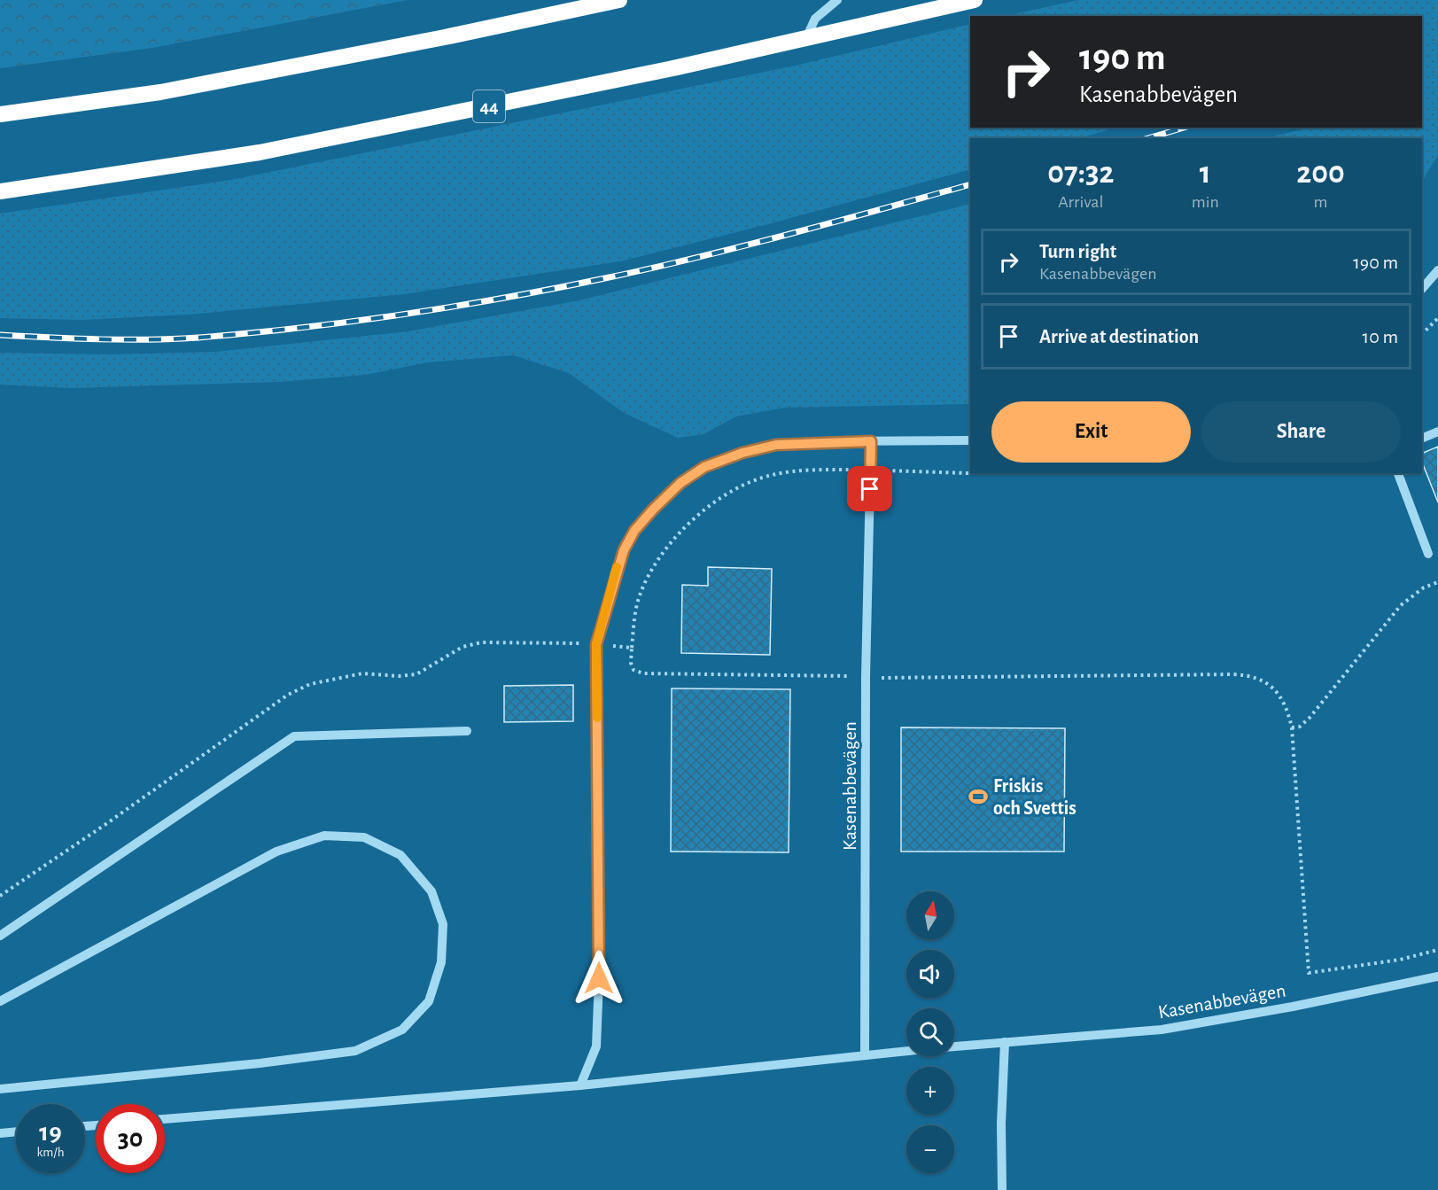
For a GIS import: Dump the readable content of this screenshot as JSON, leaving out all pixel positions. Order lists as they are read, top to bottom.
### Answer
{
  "streets": {
    "highway": ["44"],
    "street": ["Kasenabbevägen"]
  },
  "places": {
    "sports": ["Friskis och Svettis"]
  },
  "north": "top",
  "page": {
    "turn": ["190 m", "Kasenabbevägen"],
    "eta": [
      "07:32",
      "Arrival",
      "1",
      "min",
      "200",
      "m"
    ],
    "list": [
      {
        "name": "Turn right",
        "note": "Kasenabbevägen",
        "value": "190 m"
      },
      {
        "name": "Arrive at destination",
        "value": "10 m"
      }
    ],
    "buttons": ["Exit", "Share"],
    "map_buttons": ["+", "−"],
    "speed": "19 km/h",
    "limit": "30"
  }
}
